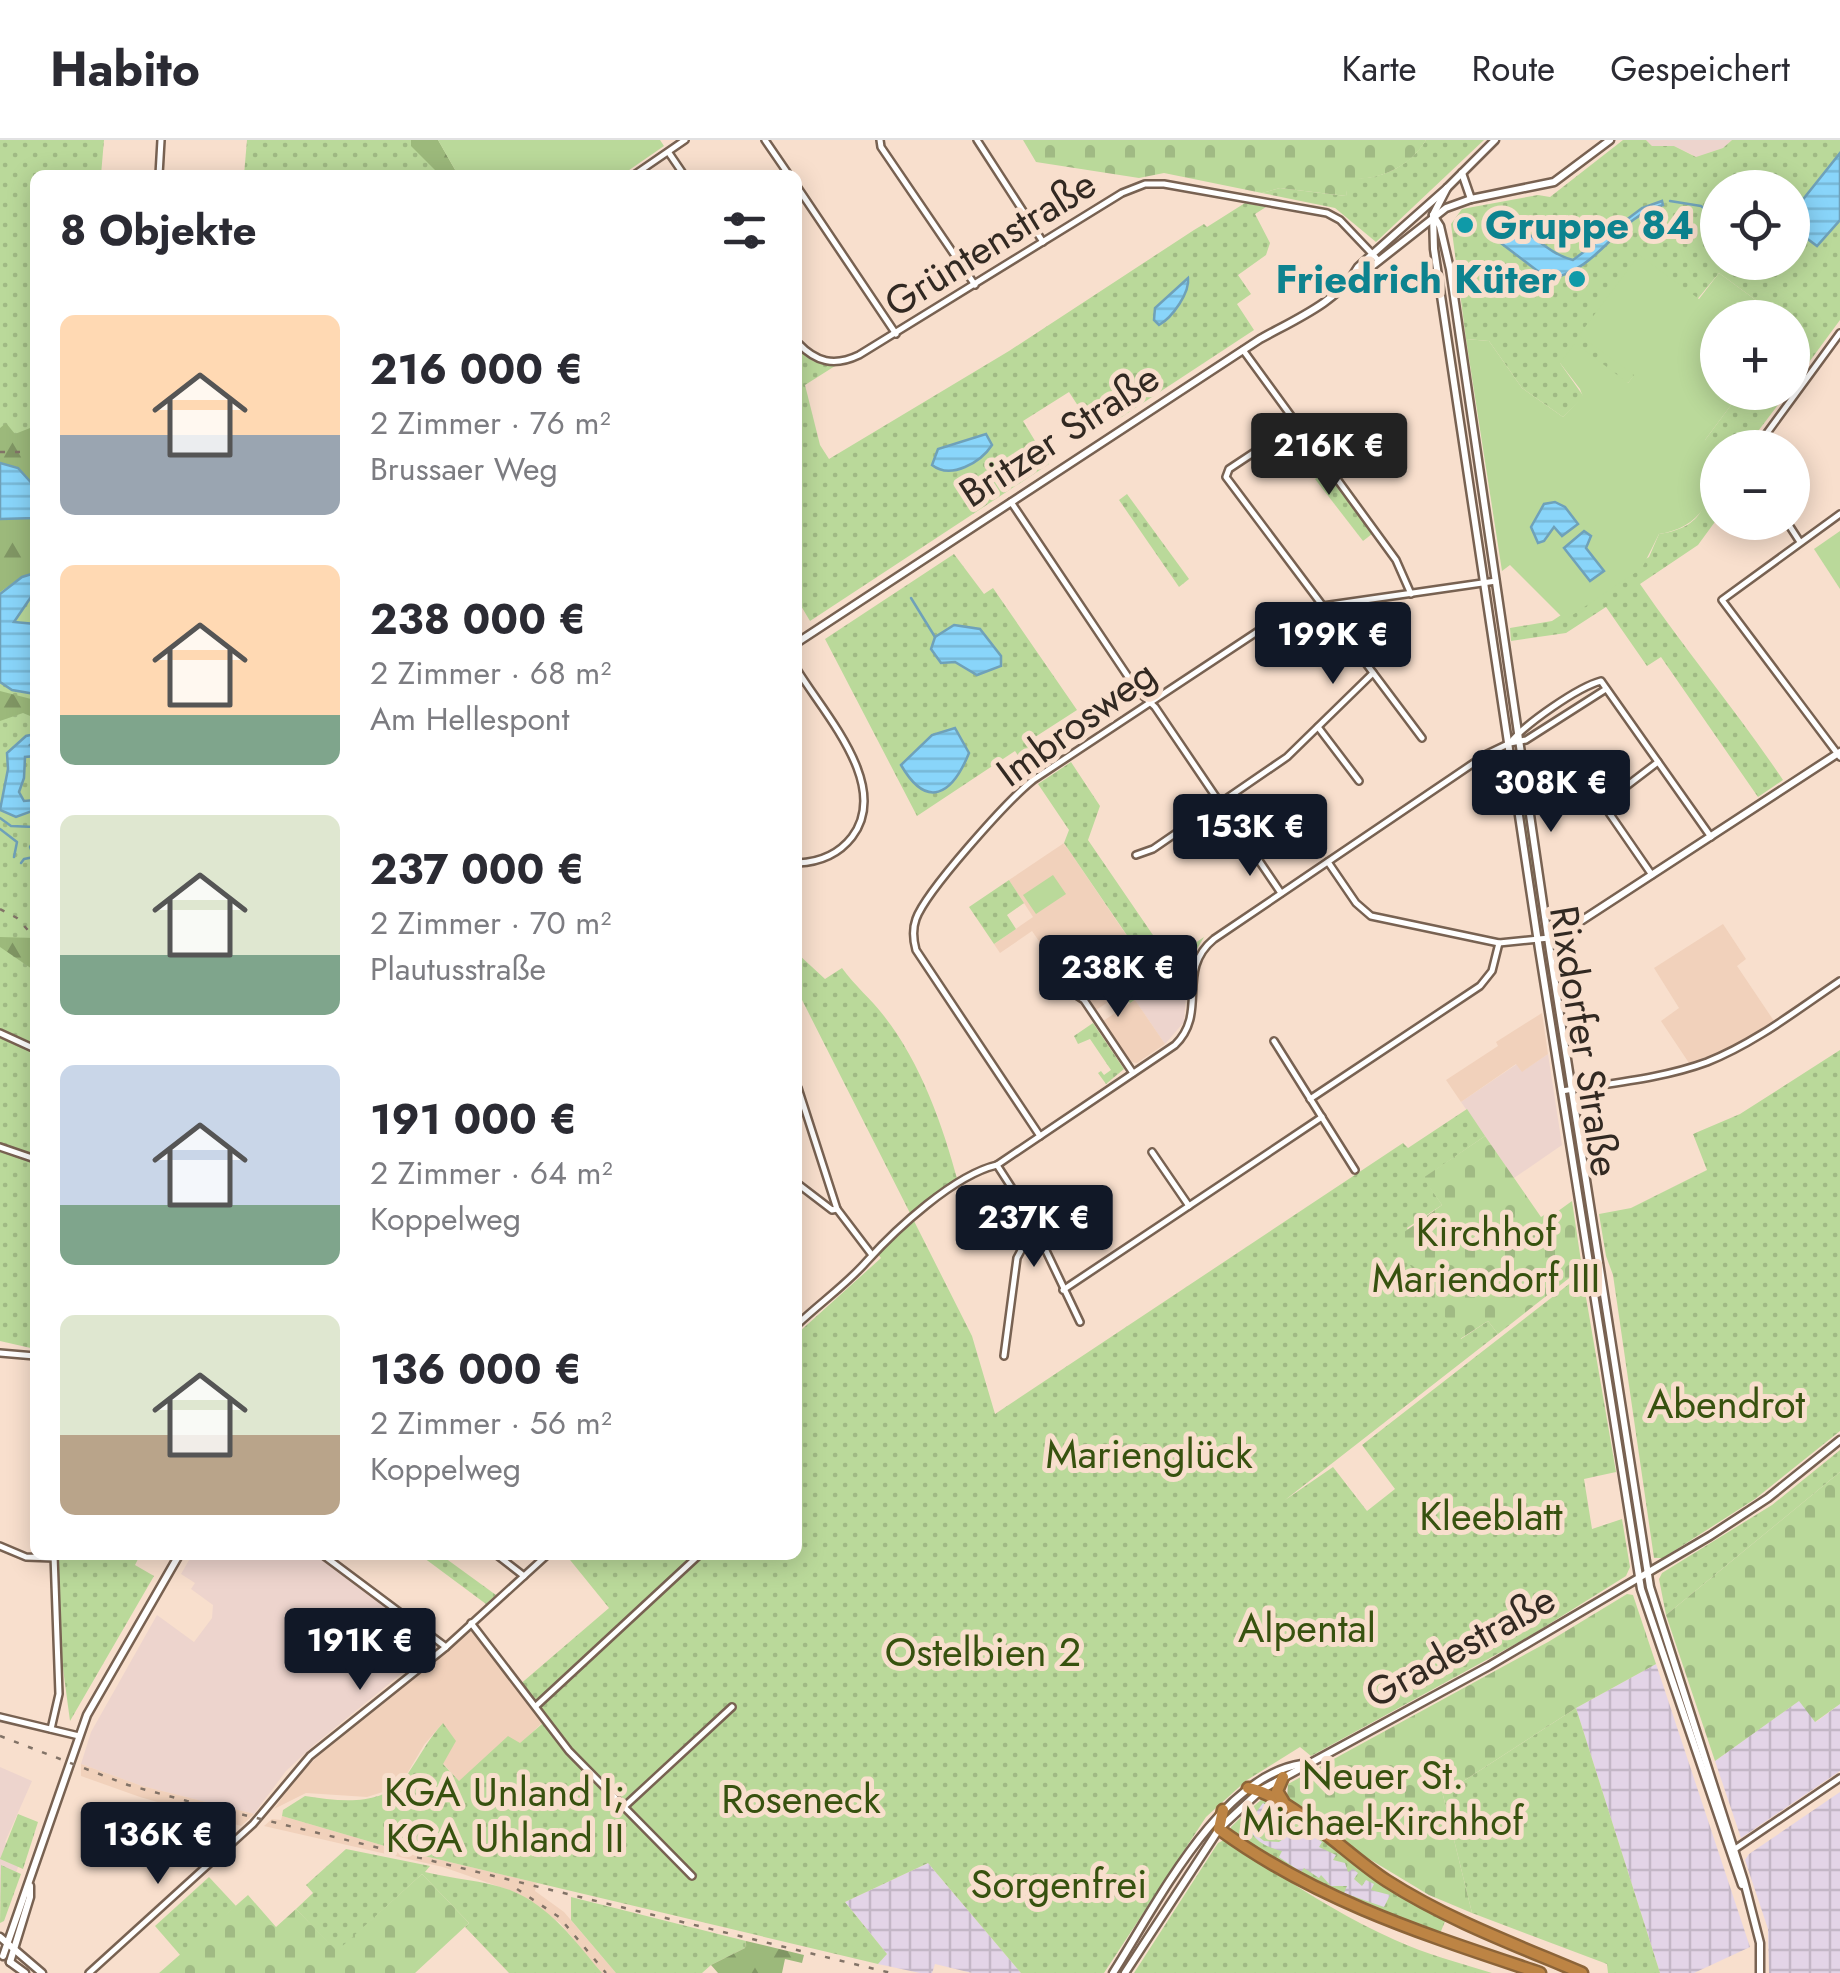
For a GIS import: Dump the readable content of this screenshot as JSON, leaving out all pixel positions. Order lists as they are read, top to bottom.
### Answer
{
  "streets": {
    "street": [
      "Grüntenstraße",
      "Britzer Straße",
      "Imbrosweg",
      "Rixdorfer Straße",
      "Gradestraße"
    ]
  },
  "crossings": [
    ["Grüntenstraße", "Britzer Straße"],
    ["Britzer Straße", "Rixdorfer Straße"],
    ["Imbrosweg", "Rixdorfer Straße"],
    ["Rixdorfer Straße", "Gradestraße"]
  ],
  "parks": [
    "Kirchhof Mariendorf III",
    "Abendrot",
    "Marienglück",
    "Kleeblatt",
    "Alpental",
    "Ostelbien 2",
    "Neuer St. Michael-Kirchhof",
    "KGA Unland I; KGA Uhland II",
    "Roseneck",
    "Sorgenfrei"
  ],
  "places": ["Gruppe 84", "Friedrich Küter"],
  "page": {
    "header": "Habito",
    "nav": ["Karte", "Route", "Gespeichert"],
    "map_buttons": ["+", "−"],
    "heading": "8 Objekte",
    "list": [
      {
        "name": "216 000 €",
        "note": "2 Zimmer · 76 m² · Brussaer Weg"
      },
      {
        "name": "238 000 €",
        "note": "2 Zimmer · 68 m² · Am Hellespont"
      },
      {
        "name": "237 000 €",
        "note": "2 Zimmer · 70 m² · Plautusstraße"
      },
      {
        "name": "191 000 €",
        "note": "2 Zimmer · 64 m² · Koppelweg"
      },
      {
        "name": "136 000 €",
        "note": "2 Zimmer · 56 m² · Koppelweg"
      }
    ],
    "price": [
      "216K €",
      "199K €",
      "308K €",
      "153K €",
      "238K €",
      "237K €",
      "191K €",
      "136K €"
    ]
  }
}
